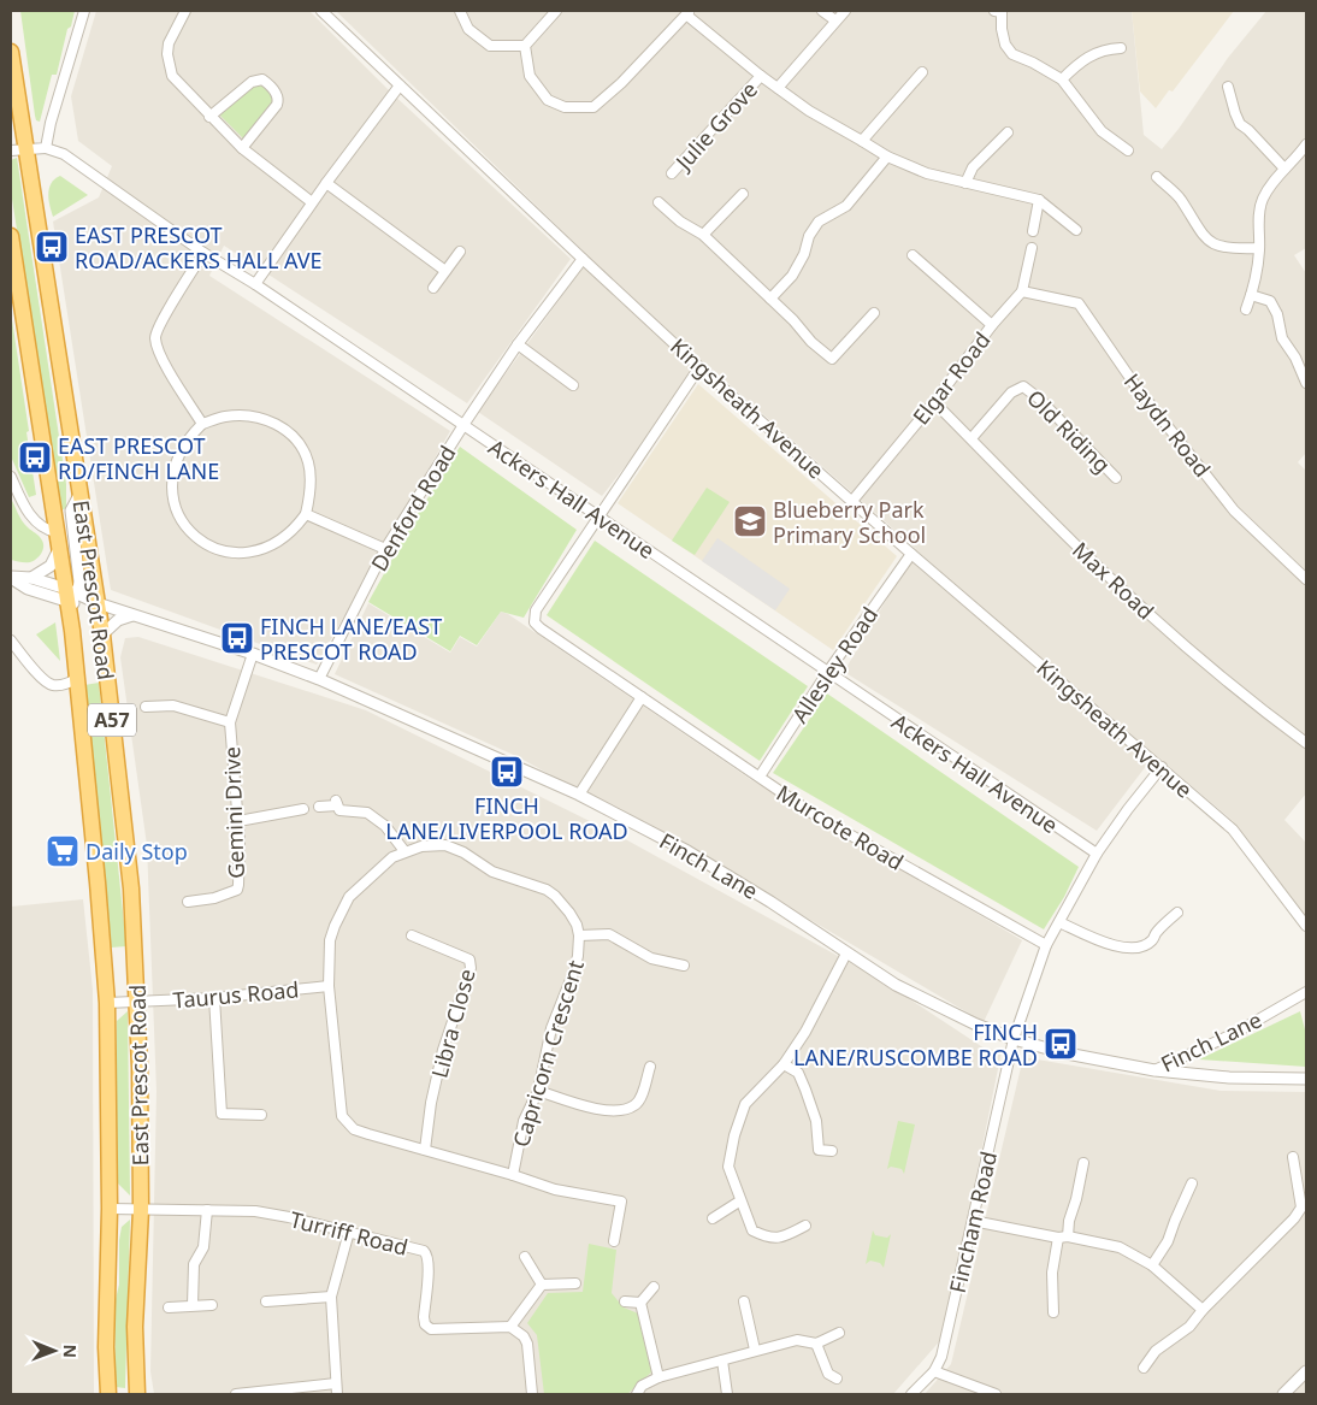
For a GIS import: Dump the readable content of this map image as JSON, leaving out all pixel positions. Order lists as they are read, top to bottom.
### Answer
{
  "streets": {
    "highway": ["East Prescot Road", "A57"],
    "street": [
      "Julie Grove",
      "Elgar Road",
      "Kingsheath Avenue",
      "Haydn Road",
      "Old Riding",
      "Ackers Hall Avenue",
      "Denford Road",
      "Max Road",
      "Allesley Road",
      "Gemini Drive",
      "Murcote Road",
      "Finch Lane",
      "Taurus Road",
      "Libra Close",
      "Capricorn Crescent",
      "Fincham Road",
      "Turriff Road"
    ]
  },
  "crossings": [
    ["Elgar Road", "Kingsheath Avenue"],
    ["Elgar Road", "Haydn Road"],
    ["Elgar Road", "Max Road"],
    ["Kingsheath Avenue", "Denford Road"],
    ["Kingsheath Avenue", "Allesley Road"],
    ["Kingsheath Avenue", "Fincham Road"],
    ["Old Riding", "Max Road"],
    ["Ackers Hall Avenue", "Denford Road"],
    ["Ackers Hall Avenue", "Allesley Road"],
    ["Ackers Hall Avenue", "Murcote Road"],
    ["Ackers Hall Avenue", "Fincham Road"],
    ["Denford Road", "Finch Lane"],
    ["East Prescot Road", "Finch Lane"],
    ["East Prescot Road", "Taurus Road"],
    ["East Prescot Road", "Turriff Road"],
    ["Allesley Road", "Murcote Road"],
    ["Gemini Drive", "Finch Lane"],
    ["Murcote Road", "Fincham Road"],
    ["Finch Lane", "Fincham Road"],
    ["Taurus Road", "Capricorn Crescent"],
    ["Libra Close", "Capricorn Crescent"]
  ],
  "places": {
    "bus stop": [
      "EAST PRESCOT ROAD/ACKERS HALL AVE",
      "EAST PRESCOT RD/FINCH LANE",
      "FINCH LANE/EAST PRESCOT ROAD",
      "FINCH LANE/LIVERPOOL ROAD",
      "FINCH LANE/RUSCOMBE ROAD"
    ],
    "school or university": ["Blueberry Park Primary School"],
    "supermarket": ["Daily Stop"]
  },
  "north": "right"
}
